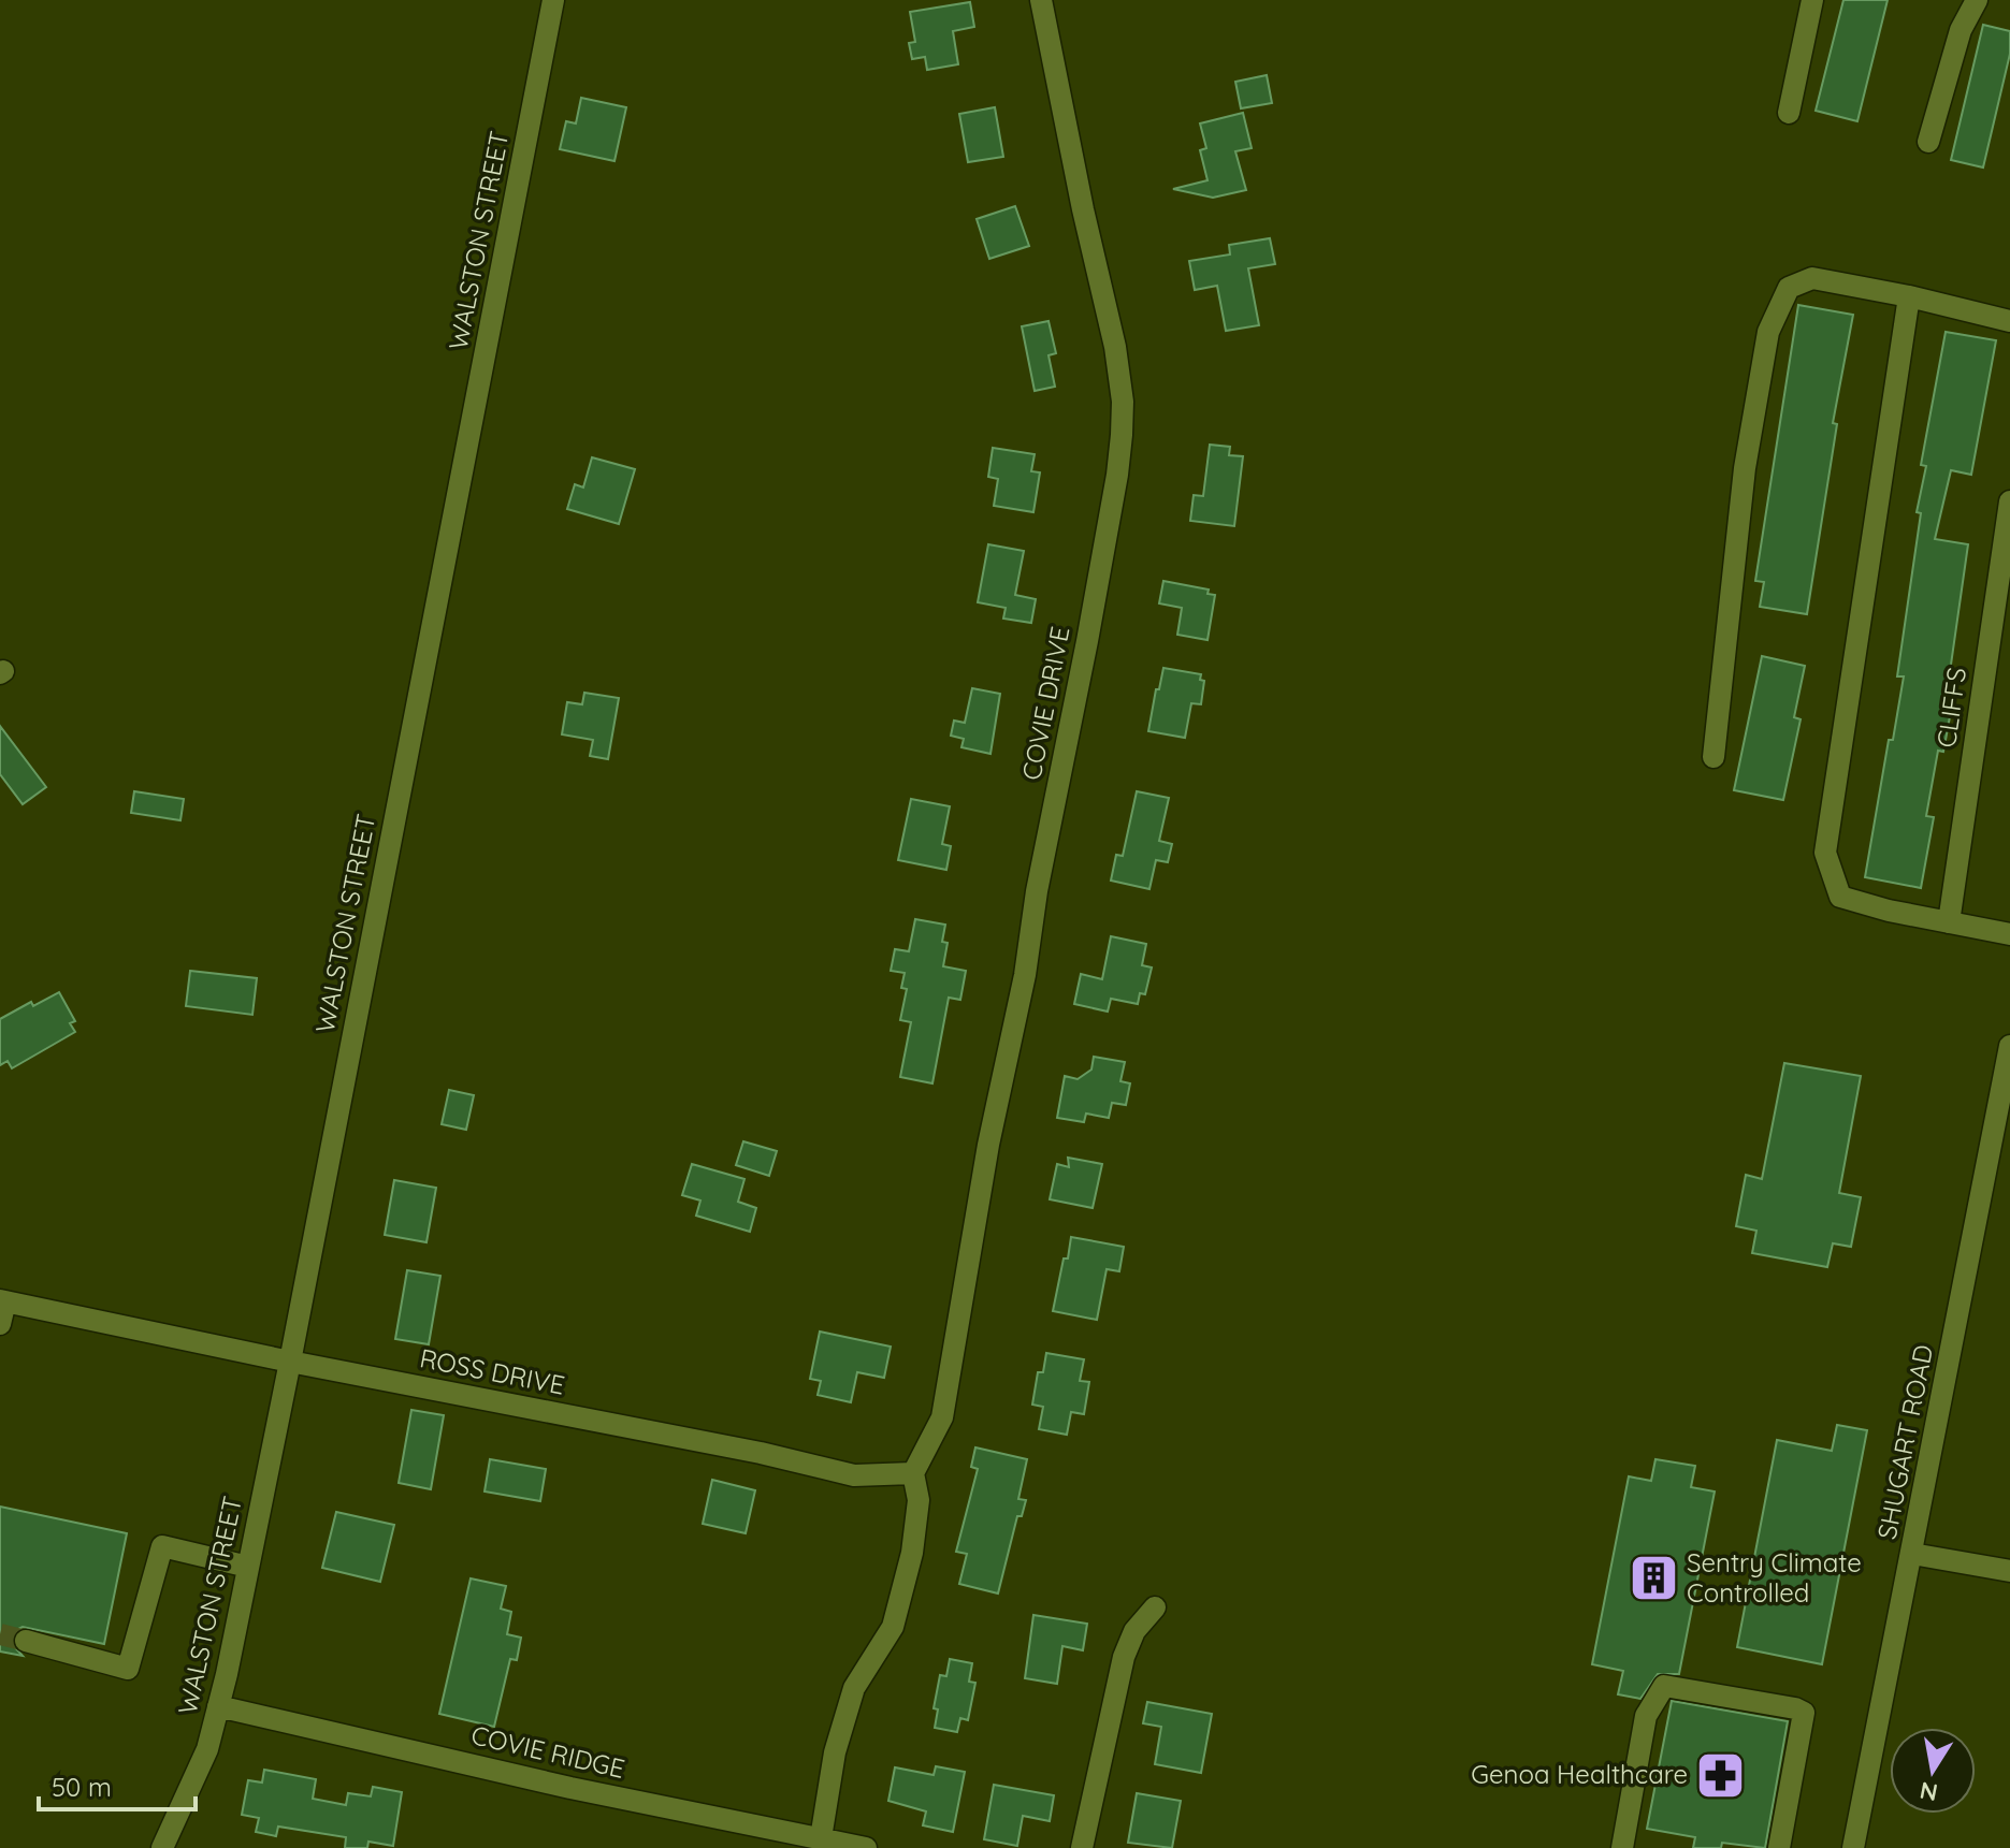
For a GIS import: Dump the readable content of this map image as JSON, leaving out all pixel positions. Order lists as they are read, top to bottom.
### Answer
{
  "streets": {
    "street": [
      "WALSTON STREET",
      "COVIE DRIVE",
      "CLIFFS",
      "ROSS DRIVE",
      "SHUGART ROAD",
      "COVIE RIDGE"
    ]
  },
  "crossings": [
    ["WALSTON STREET", "ROSS DRIVE"],
    ["WALSTON STREET", "COVIE RIDGE"],
    ["COVIE DRIVE", "ROSS DRIVE"]
  ],
  "places": {
    "building": ["Sentry Climate Controlled"],
    "pharmacy": ["Genoa Healthcare"]
  },
  "scale_bar": "50 m",
  "north": "bottom"
}
